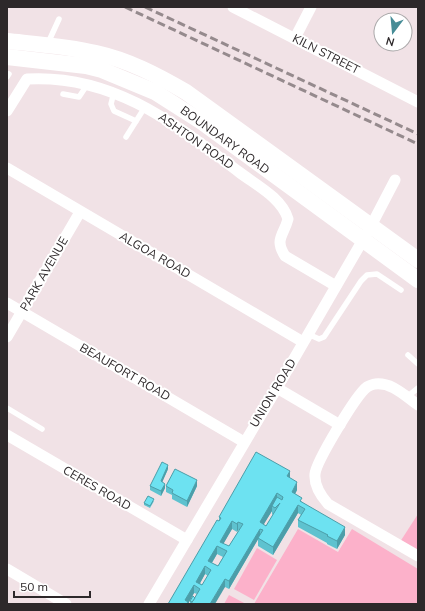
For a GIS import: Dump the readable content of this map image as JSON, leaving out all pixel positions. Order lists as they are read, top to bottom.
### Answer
{
  "streets": {
    "main road": ["BOUNDARY ROAD"],
    "street": [
      "KILN STREET",
      "ASHTON ROAD",
      "ALGOA ROAD",
      "PARK AVENUE",
      "BEAUFORT ROAD",
      "UNION ROAD",
      "CERES ROAD"
    ]
  },
  "crossings": [
    ["BOUNDARY ROAD", "UNION ROAD"],
    ["ASHTON ROAD", "UNION ROAD"],
    ["ALGOA ROAD", "PARK AVENUE"],
    ["ALGOA ROAD", "UNION ROAD"],
    ["PARK AVENUE", "BEAUFORT ROAD"],
    ["BEAUFORT ROAD", "UNION ROAD"],
    ["UNION ROAD", "CERES ROAD"]
  ],
  "scale_bar": "50 m",
  "north": "bottom"
}
